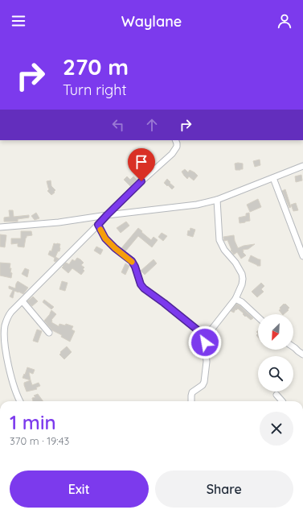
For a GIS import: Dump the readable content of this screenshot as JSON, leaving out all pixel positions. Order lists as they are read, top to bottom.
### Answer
{
  "north": "bottom left",
  "page": {
    "header": "Waylane",
    "turn": ["270 m", "Turn right"],
    "heading": ["1 min", "370 m · 19:43"],
    "buttons": ["Exit", "Share"]
  }
}
